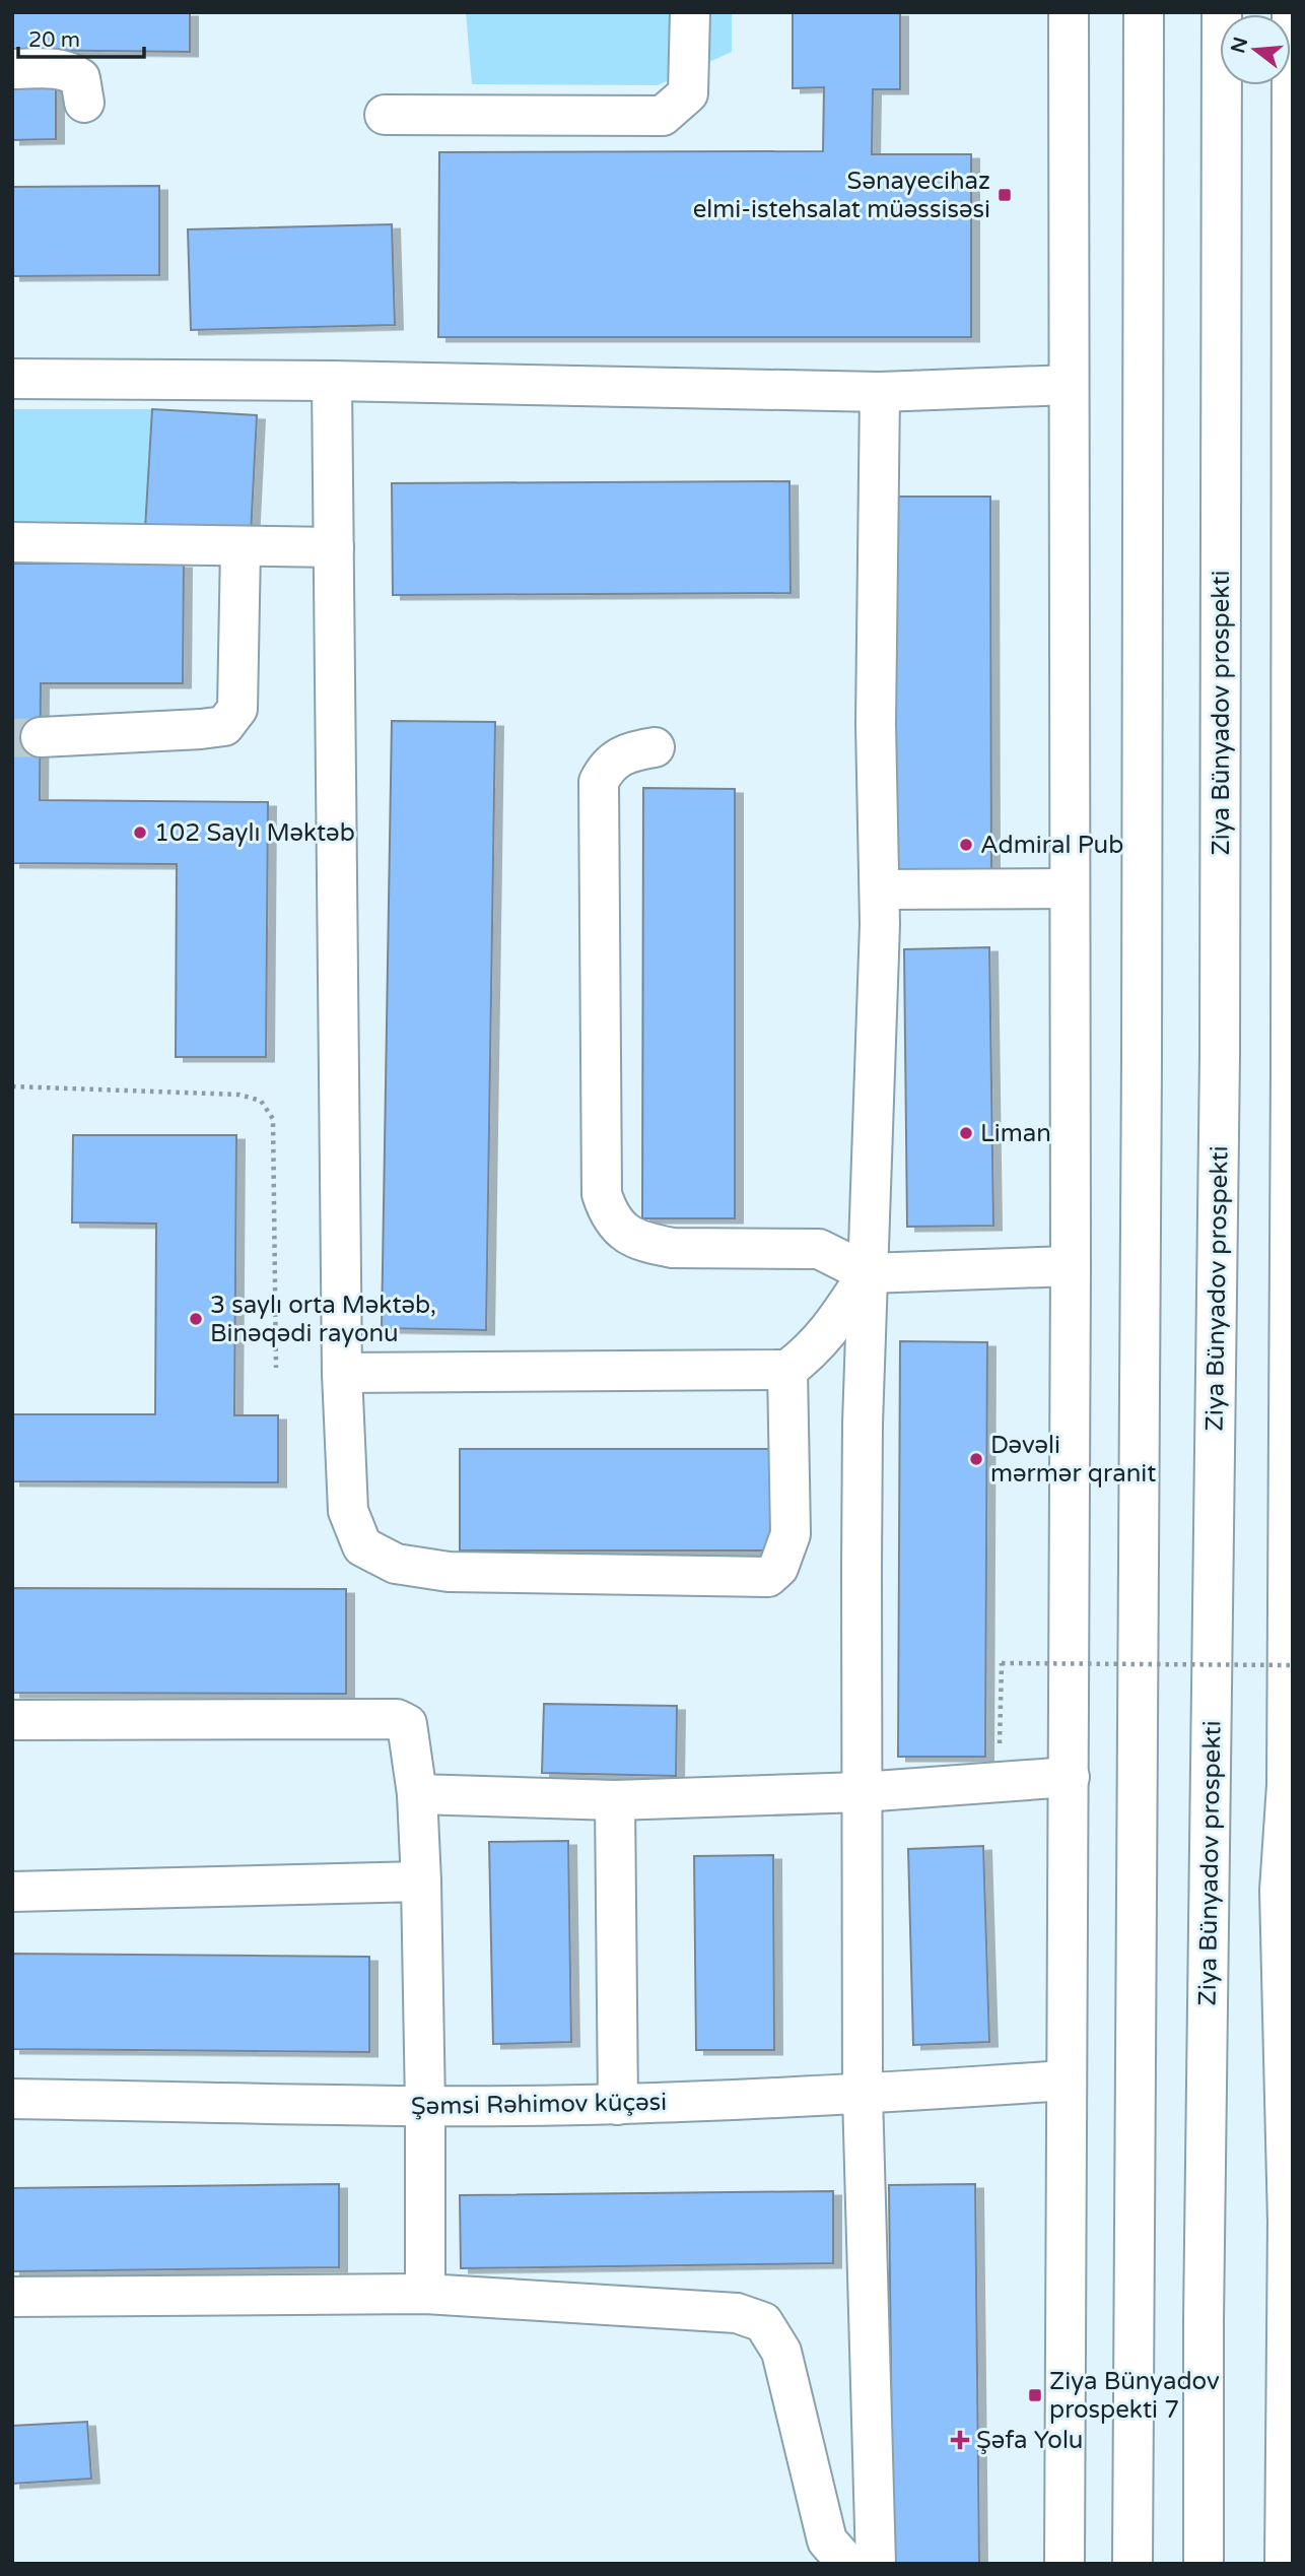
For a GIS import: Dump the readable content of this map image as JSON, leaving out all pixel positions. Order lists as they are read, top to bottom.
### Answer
{
  "streets": {
    "main road": ["Ziya Bünyadov prospekti", "Şəmsi Rəhimov küçəsi"]
  },
  "places": {
    "transit": ["Sənayecihaz elmi-istehsalat müəssisəsi", "Ziya Bünyadov prospekti 7"],
    "other": [
      "102 Saylı Məktəb",
      "Admiral Pub",
      "Liman",
      "3 saylı orta Məktəb, Binəqədi rayonu",
      "Dəvəli mərmər qranit"
    ],
    "health": ["Şəfa Yolu"]
  },
  "scale_bar": "20 m",
  "north": "left"
}
